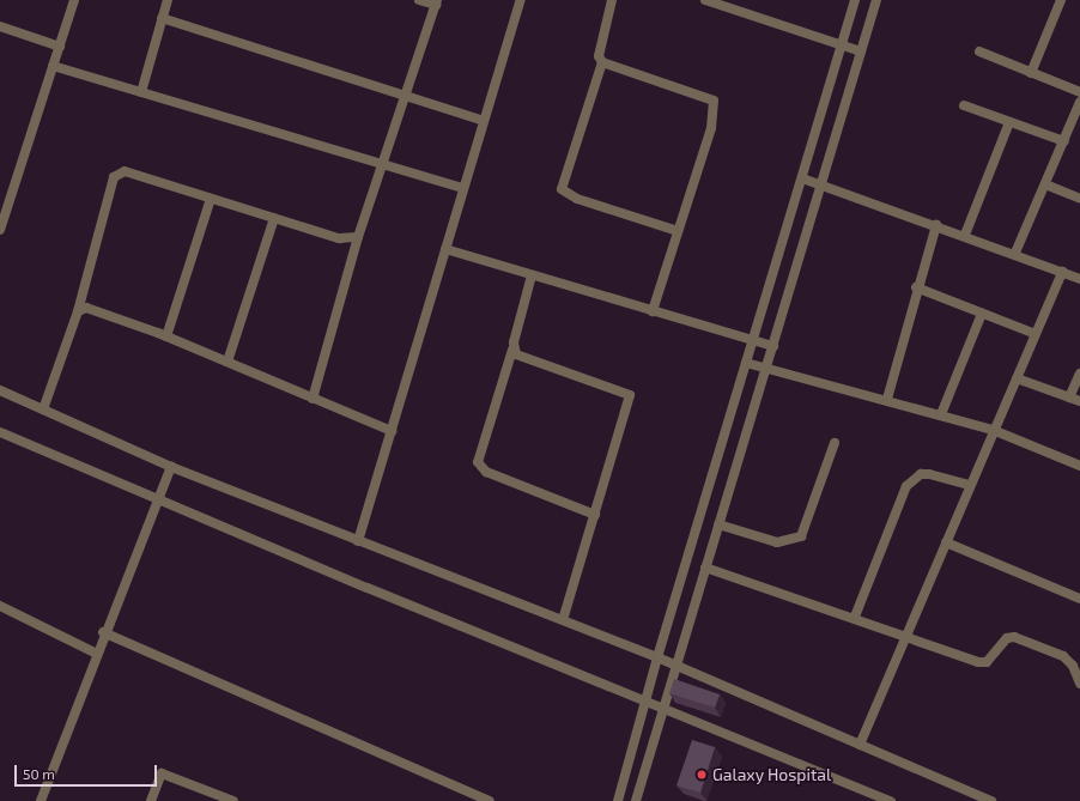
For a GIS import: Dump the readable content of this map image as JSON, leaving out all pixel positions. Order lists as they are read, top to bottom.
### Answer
{
  "places": ["Galaxy Hospital"],
  "scale_bar": "50 m"
}
